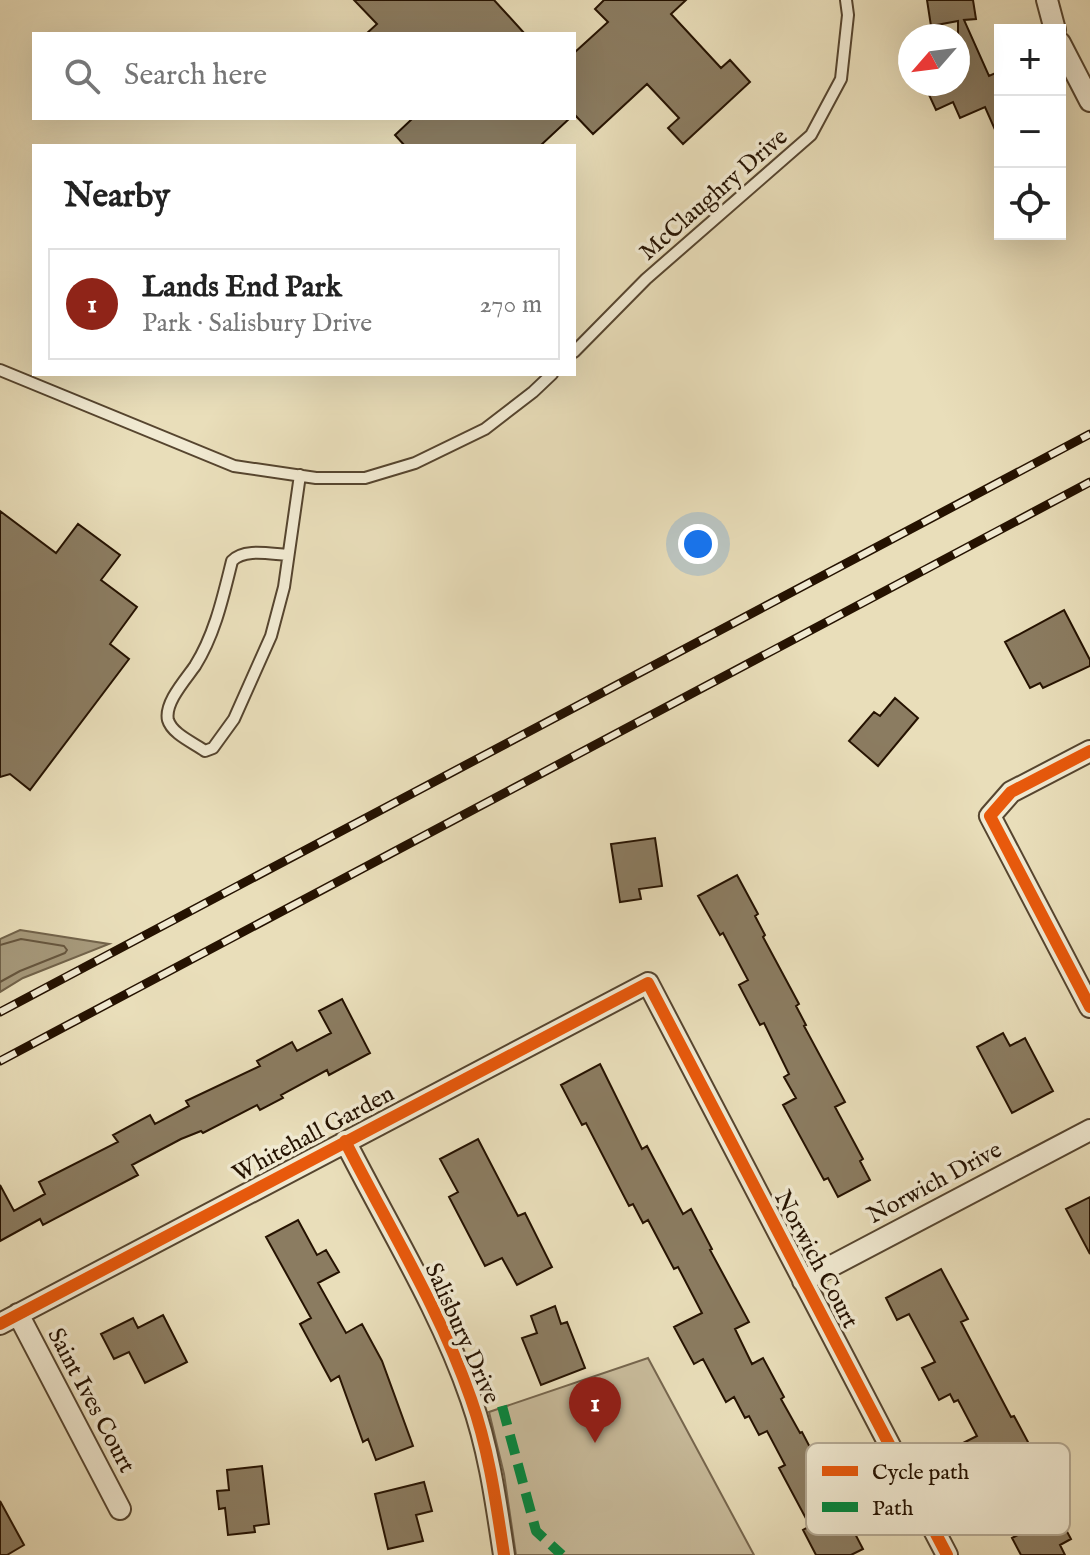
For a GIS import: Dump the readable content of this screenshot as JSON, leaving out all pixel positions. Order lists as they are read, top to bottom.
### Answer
{
  "streets": {
    "street": [
      "Whitehall Garden",
      "Norwich Drive",
      "Norwich Court",
      "Salisbury Drive",
      "Saint Ives Court"
    ],
    "lane": ["McClaughry Drive"]
  },
  "crossings": [
    ["Whitehall Garden", "Norwich Court"],
    ["Whitehall Garden", "Salisbury Drive"],
    ["Whitehall Garden", "Saint Ives Court"],
    ["Norwich Drive", "Norwich Court"]
  ],
  "legend": ["Cycle path", "Path"],
  "north": "bottom left",
  "page": {
    "map_buttons": ["+", "−"],
    "search": "Search here",
    "heading": "Nearby",
    "list": [
      {
        "mark": "1",
        "name": "Lands End Park",
        "note": "Park · Salisbury Drive",
        "value": "270 m"
      }
    ],
    "pins": "1"
  }
}
